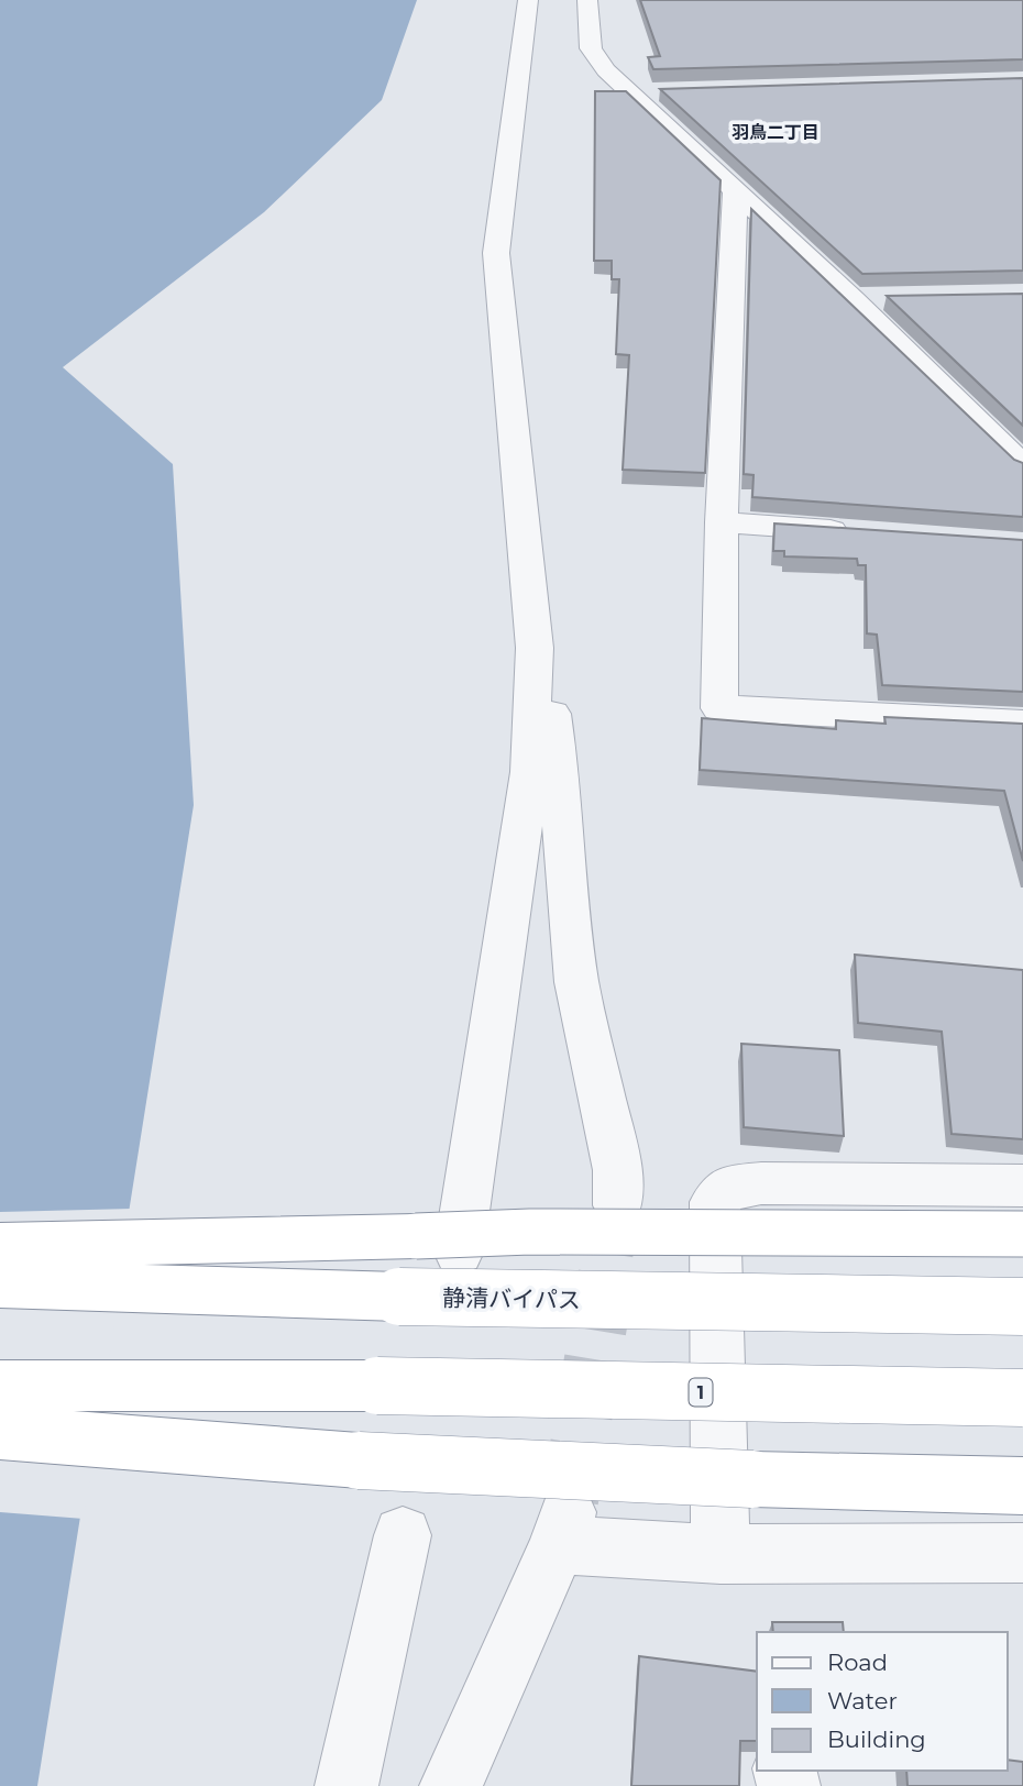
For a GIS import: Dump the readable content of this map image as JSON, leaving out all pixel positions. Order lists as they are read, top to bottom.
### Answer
{
  "streets": {
    "highway": ["静清バイパス", "1"]
  },
  "districts": ["羽鳥二丁目"],
  "legend": ["Road", "Water", "Building"]
}
